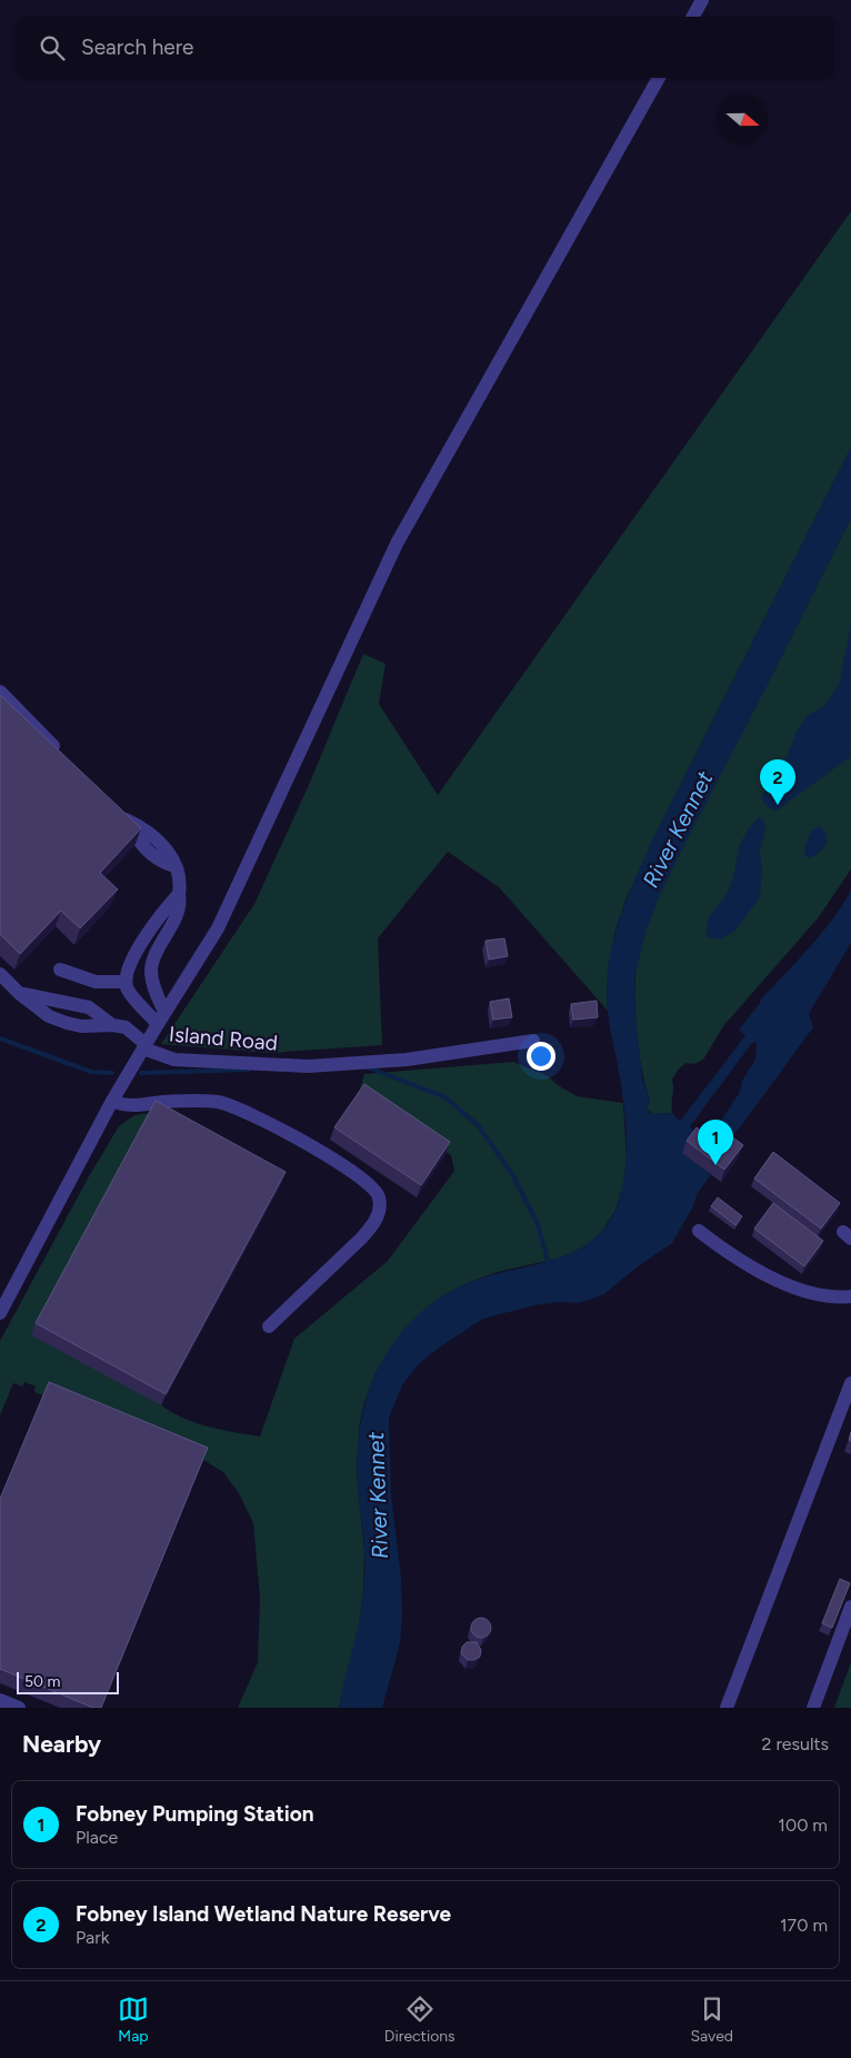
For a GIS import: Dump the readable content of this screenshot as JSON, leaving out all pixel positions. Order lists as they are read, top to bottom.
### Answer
{
  "streets": {
    "street": ["Island Road"]
  },
  "water": ["River Kennet"],
  "scale_bar": "50 m",
  "north": "right",
  "page": {
    "search": "Search here",
    "pins": ["2", "1"],
    "scale": "50 m",
    "heading": ["Nearby", "2 results"],
    "list": [
      {
        "mark": "1",
        "name": "Fobney Pumping Station",
        "note": "Place",
        "value": "100 m"
      },
      {
        "mark": "2",
        "name": "Fobney Island Wetland Nature Reserve",
        "note": "Park",
        "value": "170 m"
      }
    ],
    "nav": ["Map", "Directions", "Saved"]
  }
}
